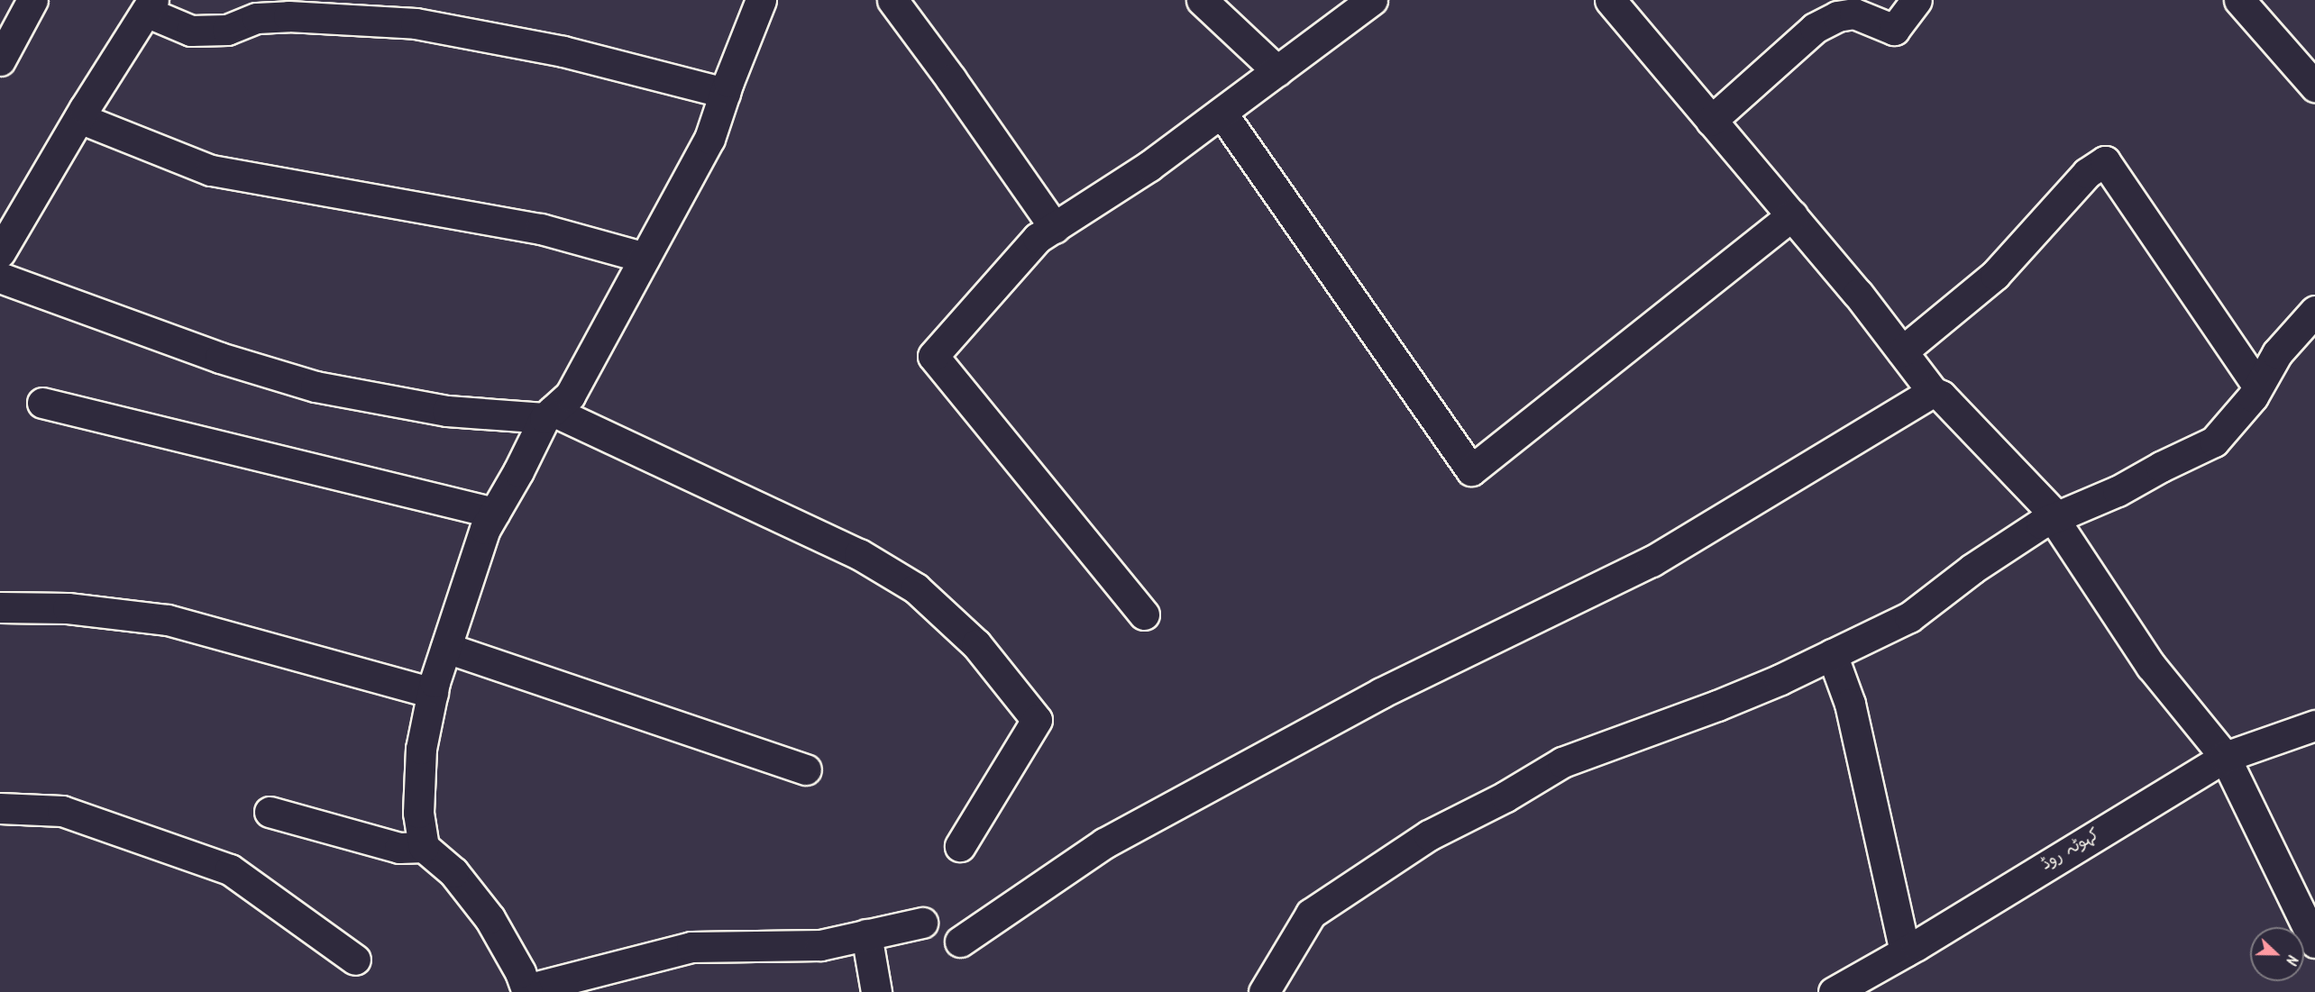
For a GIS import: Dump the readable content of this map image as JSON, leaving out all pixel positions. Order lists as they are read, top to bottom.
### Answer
{
  "streets": {
    "street": ["کہوٹہ روڈ"]
  },
  "north": "right"
}
